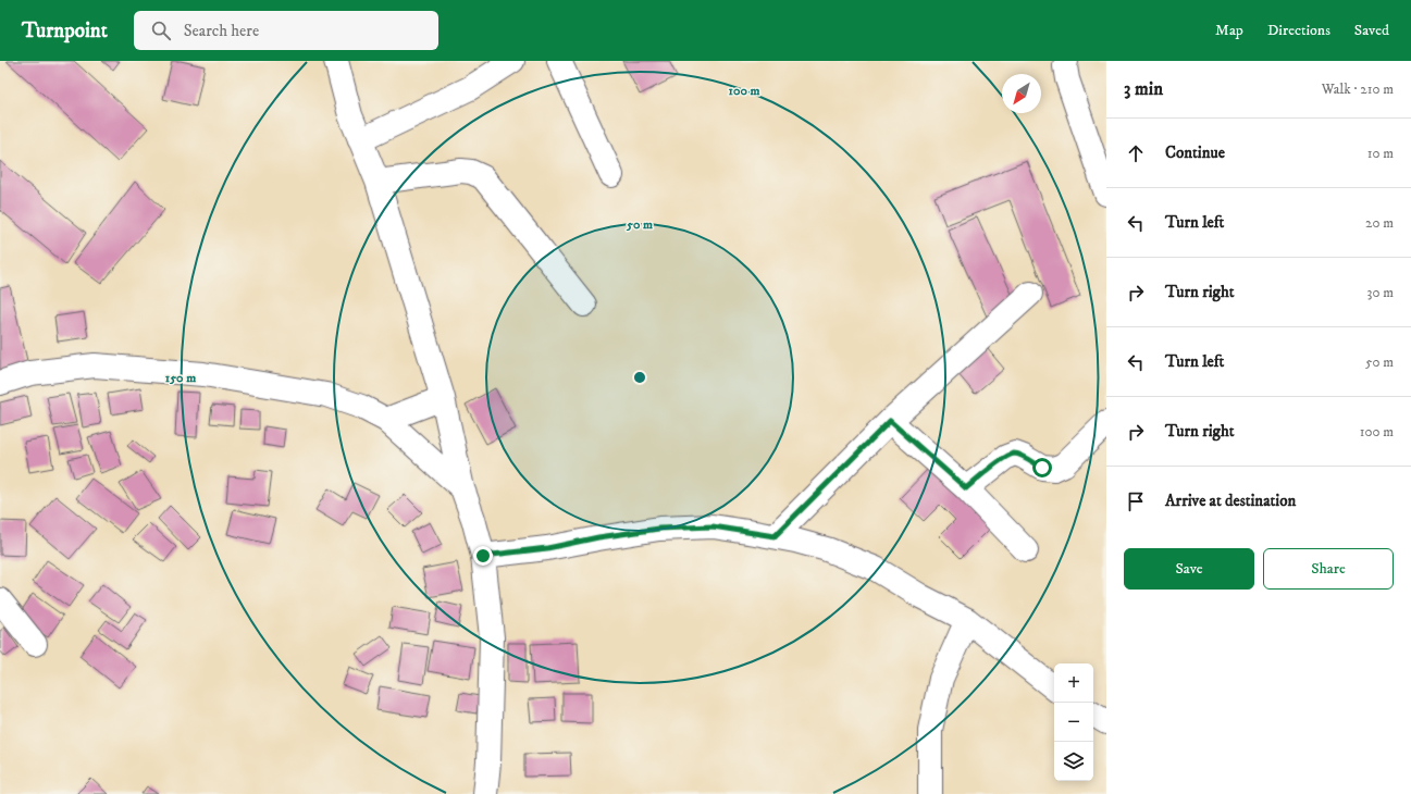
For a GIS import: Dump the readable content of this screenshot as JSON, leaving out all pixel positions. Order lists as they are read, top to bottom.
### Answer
{
  "north": "bottom left",
  "page": {
    "header": "Turnpoint",
    "search": "Search here",
    "nav": ["Map", "Directions", "Saved"],
    "heading": ["3 min", "Walk · 210 m"],
    "list": [
      ["Continue", "10 m"],
      ["Turn left", "20 m"],
      ["Turn right", "30 m"],
      ["Turn left", "50 m"],
      ["Turn right", "100 m"],
      "Arrive at destination"
    ],
    "buttons": ["Save", "Share"],
    "map_buttons": ["+", "−"]
  },
  "rings": ["100 m", "50 m", "150 m"]
}
